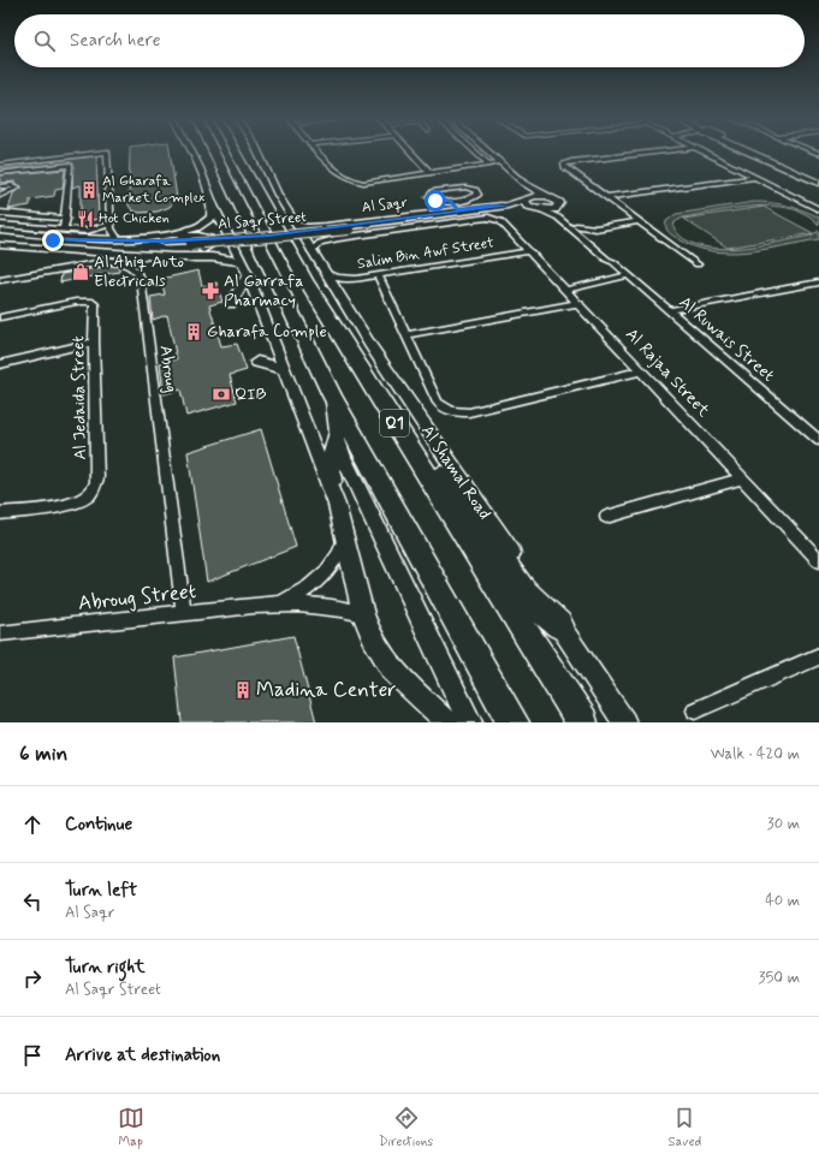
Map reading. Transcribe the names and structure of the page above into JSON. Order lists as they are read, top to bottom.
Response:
{
  "streets": {
    "highway": ["Q1", "Al Shamal Road"],
    "main road": ["Al Saqr Street"],
    "street": [
      "Al Saqr",
      "Salim Bin Awf Street",
      "Al Ruwais Street",
      "Abroug",
      "Al Rajaa Street",
      "Al Jedaida Street",
      "Abroug Street"
    ]
  },
  "crossings": [
    ["Al Saqr", "Al Saqr Street"],
    ["Al Saqr", "Al Rajaa Street"],
    ["Al Saqr", "Al Shamal Road"],
    ["Salim Bin Awf Street", "Al Rajaa Street"],
    ["Salim Bin Awf Street", "Al Shamal Road"],
    ["Abroug", "Abroug Street"]
  ],
  "places": {
    "building": ["Al Gharafa Market Complex", "Gharafa Comple", "Madina Center"],
    "restaurant": ["Hot Chicken"],
    "shop": ["Al Ahiq Auto Electricals"],
    "pharmacy": ["Al Garrafa Pharmacy"],
    "bank": ["QIB"]
  },
  "page": {
    "search": "Search here",
    "heading": ["6 min", "Walk · 420 m"],
    "list": [
      ["Continue", "30 m"],
      ["Turn left", "Al Saqr", "40 m"],
      ["Turn right", "Al Saqr Street", "350 m"],
      "Arrive at destination"
    ],
    "nav": ["Map", "Directions", "Saved"]
  }
}
